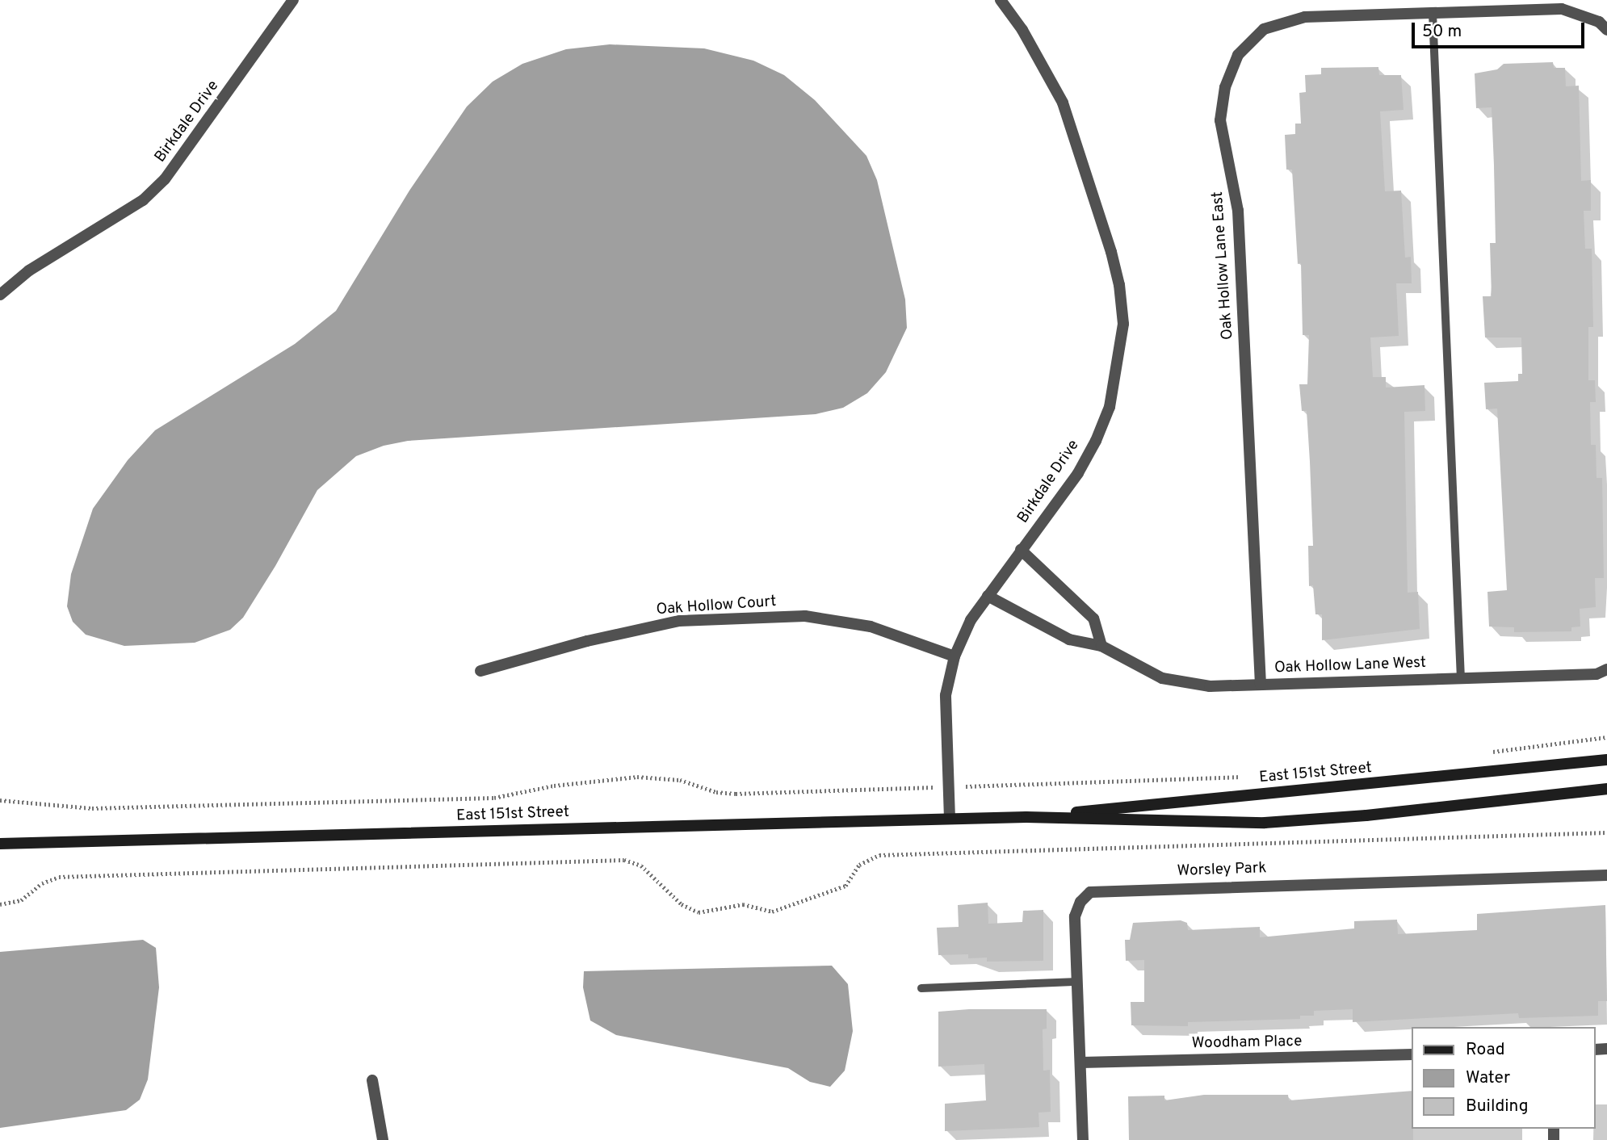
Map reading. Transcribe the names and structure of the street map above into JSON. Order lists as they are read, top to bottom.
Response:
{
  "streets": {
    "street": [
      "Birkdale Drive",
      "Oak Hollow Lane East",
      "Oak Hollow Court",
      "Oak Hollow Lane West",
      "East 151st Street",
      "Worsley Park",
      "Woodham Place"
    ]
  },
  "crossings": [
    ["Birkdale Drive", "Oak Hollow Court"],
    ["Birkdale Drive", "Oak Hollow Lane West"],
    ["Birkdale Drive", "East 151st Street"],
    ["Oak Hollow Lane East", "Oak Hollow Lane West"],
    ["Worsley Park", "Woodham Place"]
  ],
  "legend": ["Road", "Water", "Building"],
  "scale_bar": "50 m"
}
